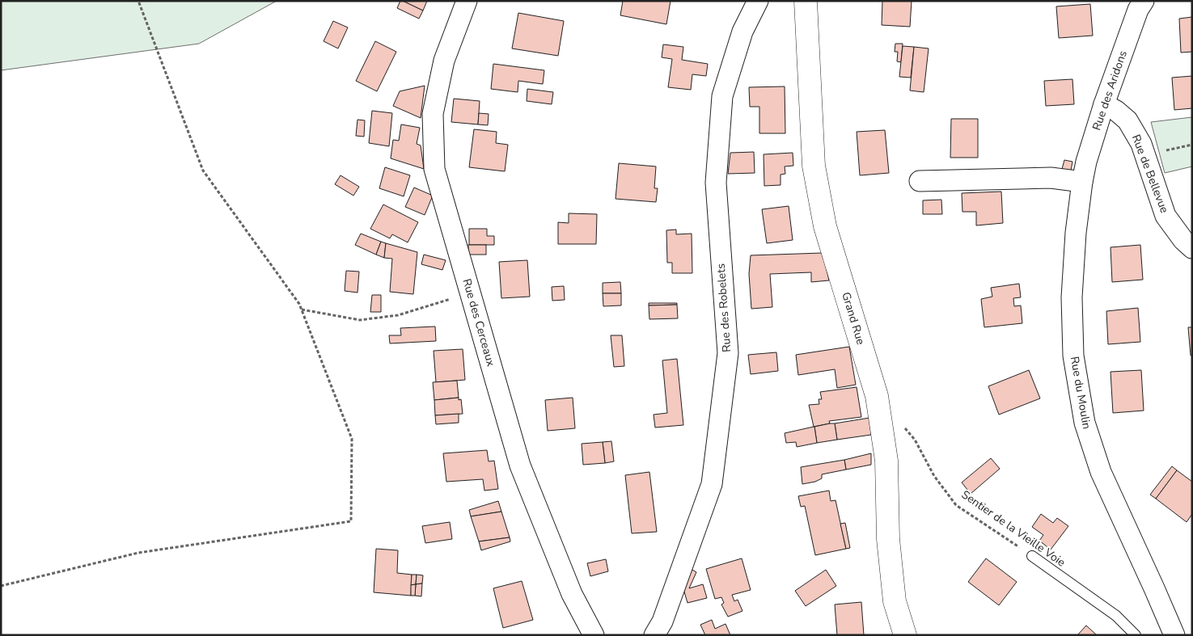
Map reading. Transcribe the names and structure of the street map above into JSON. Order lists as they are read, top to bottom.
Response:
{
  "streets": {
    "street": [
      "Rue des Aridons",
      "Rue de Bellevue",
      "Rue des Robelets",
      "Grand Rue",
      "Rue des Cerceaux",
      "Rue du Moulin"
    ],
    "lane": ["Sentier de la Vieille Voie"]
  },
  "crossings": [
    ["Rue des Aridons", "Rue de Bellevue"],
    ["Rue des Aridons", "Rue du Moulin"],
    ["Grand Rue", "Sentier de la Vieille Voie"]
  ]
}
